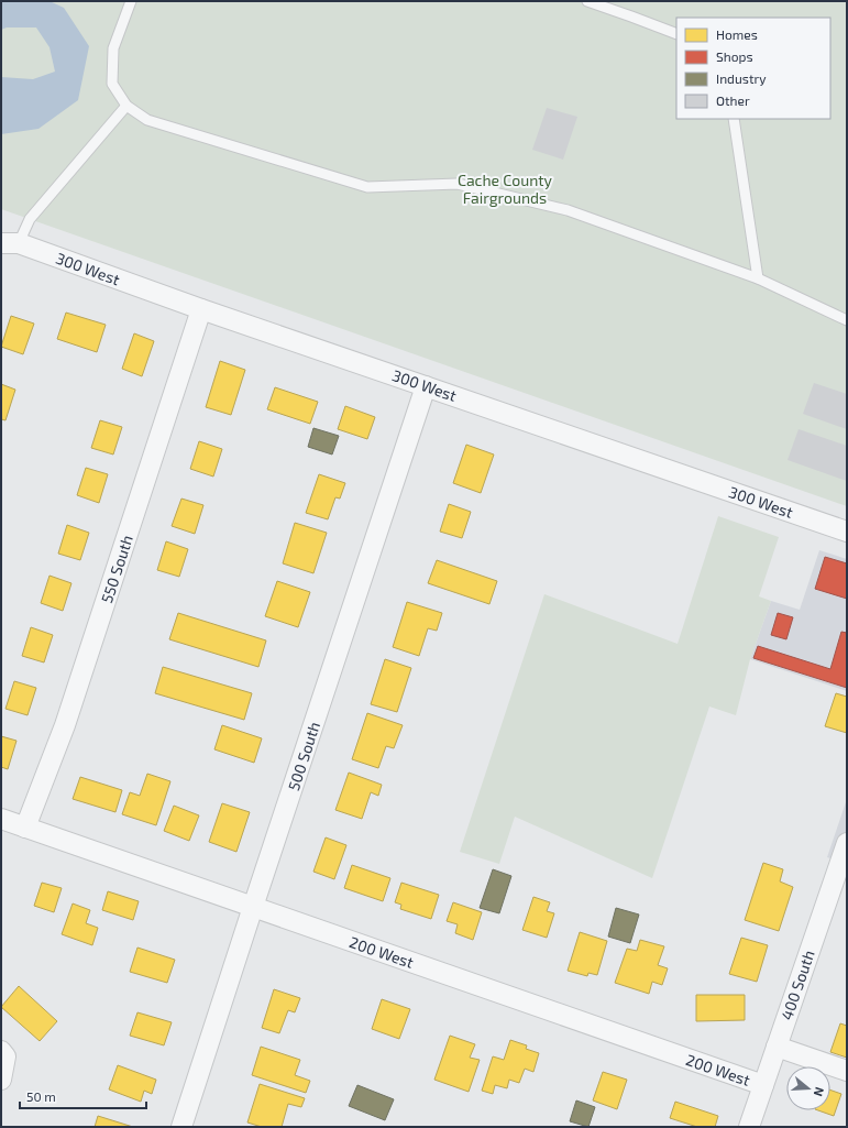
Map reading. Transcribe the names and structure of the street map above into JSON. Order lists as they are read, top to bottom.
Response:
{
  "streets": {
    "street": [
      "300 West",
      "550 South",
      "500 South",
      "200 West",
      "400 South"
    ]
  },
  "crossings": [
    ["300 West", "550 South"],
    ["300 West", "500 South"],
    ["550 South", "200 West"],
    ["500 South", "200 West"],
    ["200 West", "400 South"]
  ],
  "parks": ["Cache County Fairgrounds"],
  "legend": [
    "Homes",
    "Shops",
    "Industry",
    "Other"
  ],
  "scale_bar": "50 m",
  "north": "right"
}
